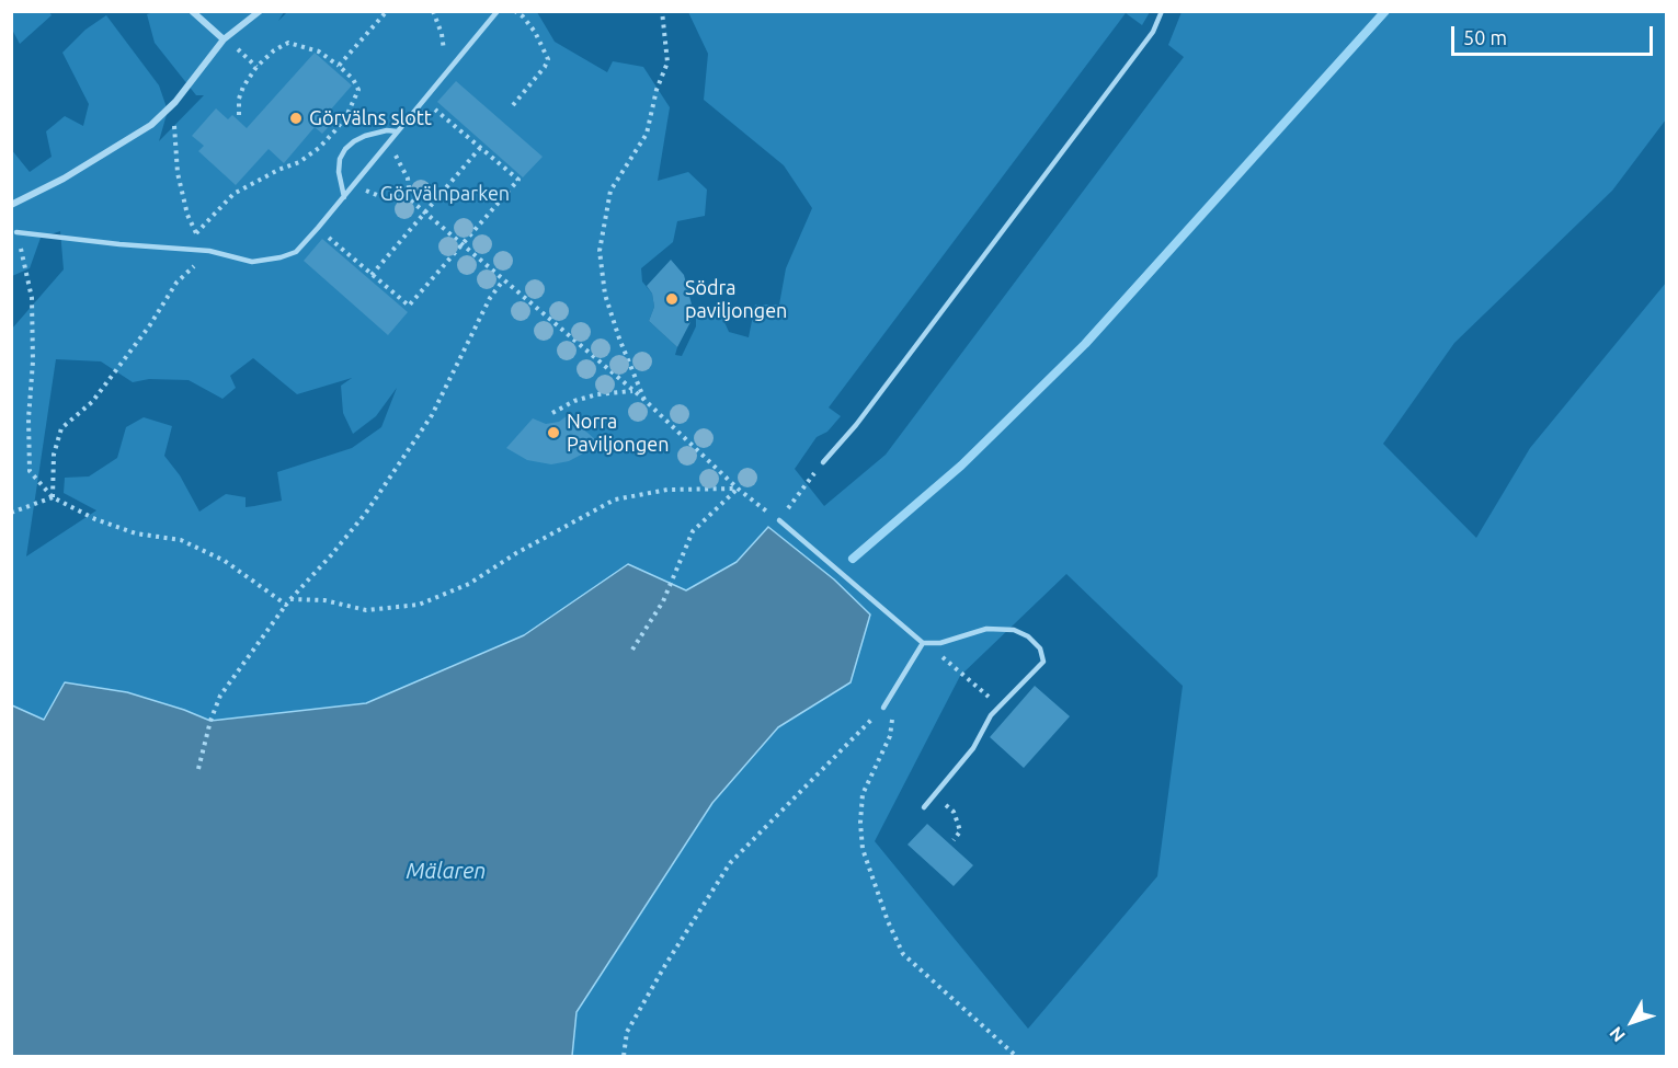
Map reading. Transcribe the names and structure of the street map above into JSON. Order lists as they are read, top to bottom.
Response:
{
  "water": ["Mälaren"],
  "parks": ["Görvälnparken"],
  "places": ["Görvälns slott", "Södra paviljongen", "Norra Paviljongen"],
  "scale_bar": "50 m",
  "north": "bottom left"
}
